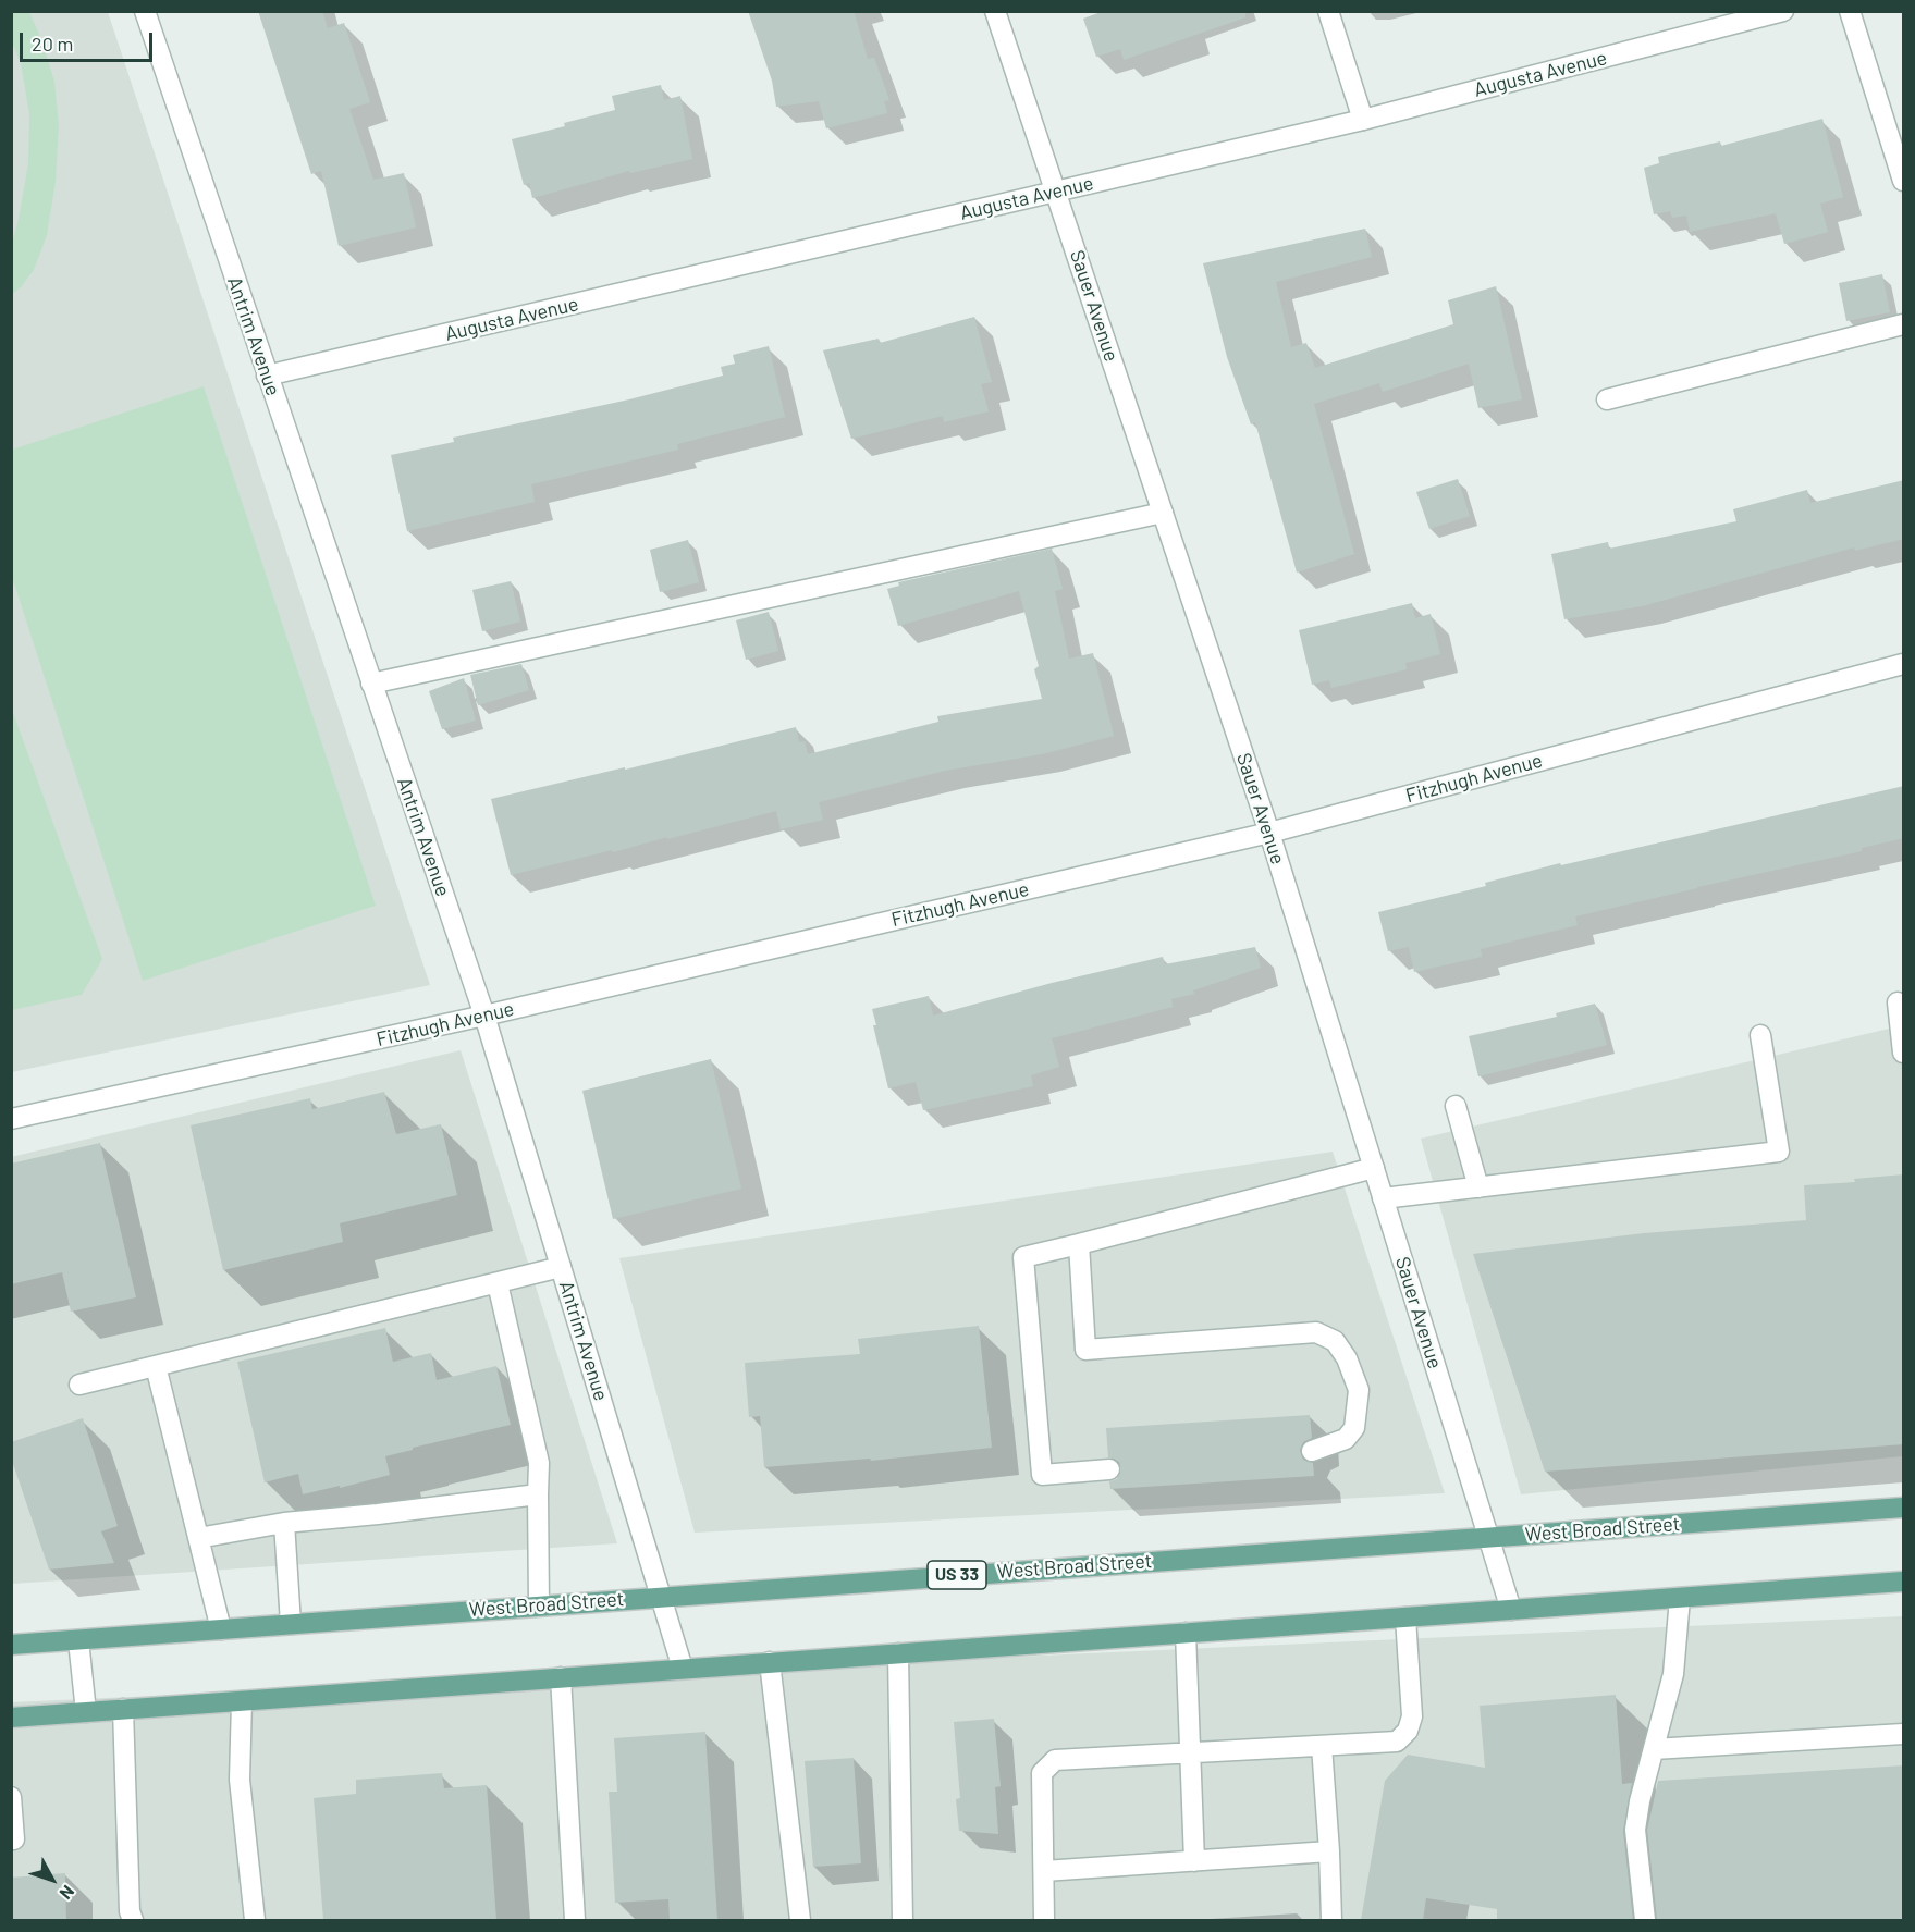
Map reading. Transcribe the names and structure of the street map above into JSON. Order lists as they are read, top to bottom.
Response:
{
  "streets": {
    "main road": ["West Broad Street", "US 33"],
    "street": [
      "Augusta Avenue",
      "Sauer Avenue",
      "Antrim Avenue",
      "Fitzhugh Avenue"
    ]
  },
  "crossings": [
    ["Augusta Avenue", "Sauer Avenue"],
    ["Augusta Avenue", "Antrim Avenue"],
    ["Sauer Avenue", "Fitzhugh Avenue"],
    ["Sauer Avenue", "West Broad Street"],
    ["Antrim Avenue", "Fitzhugh Avenue"],
    ["Antrim Avenue", "West Broad Street"]
  ],
  "scale_bar": "20 m",
  "north": "bottom right"
}
